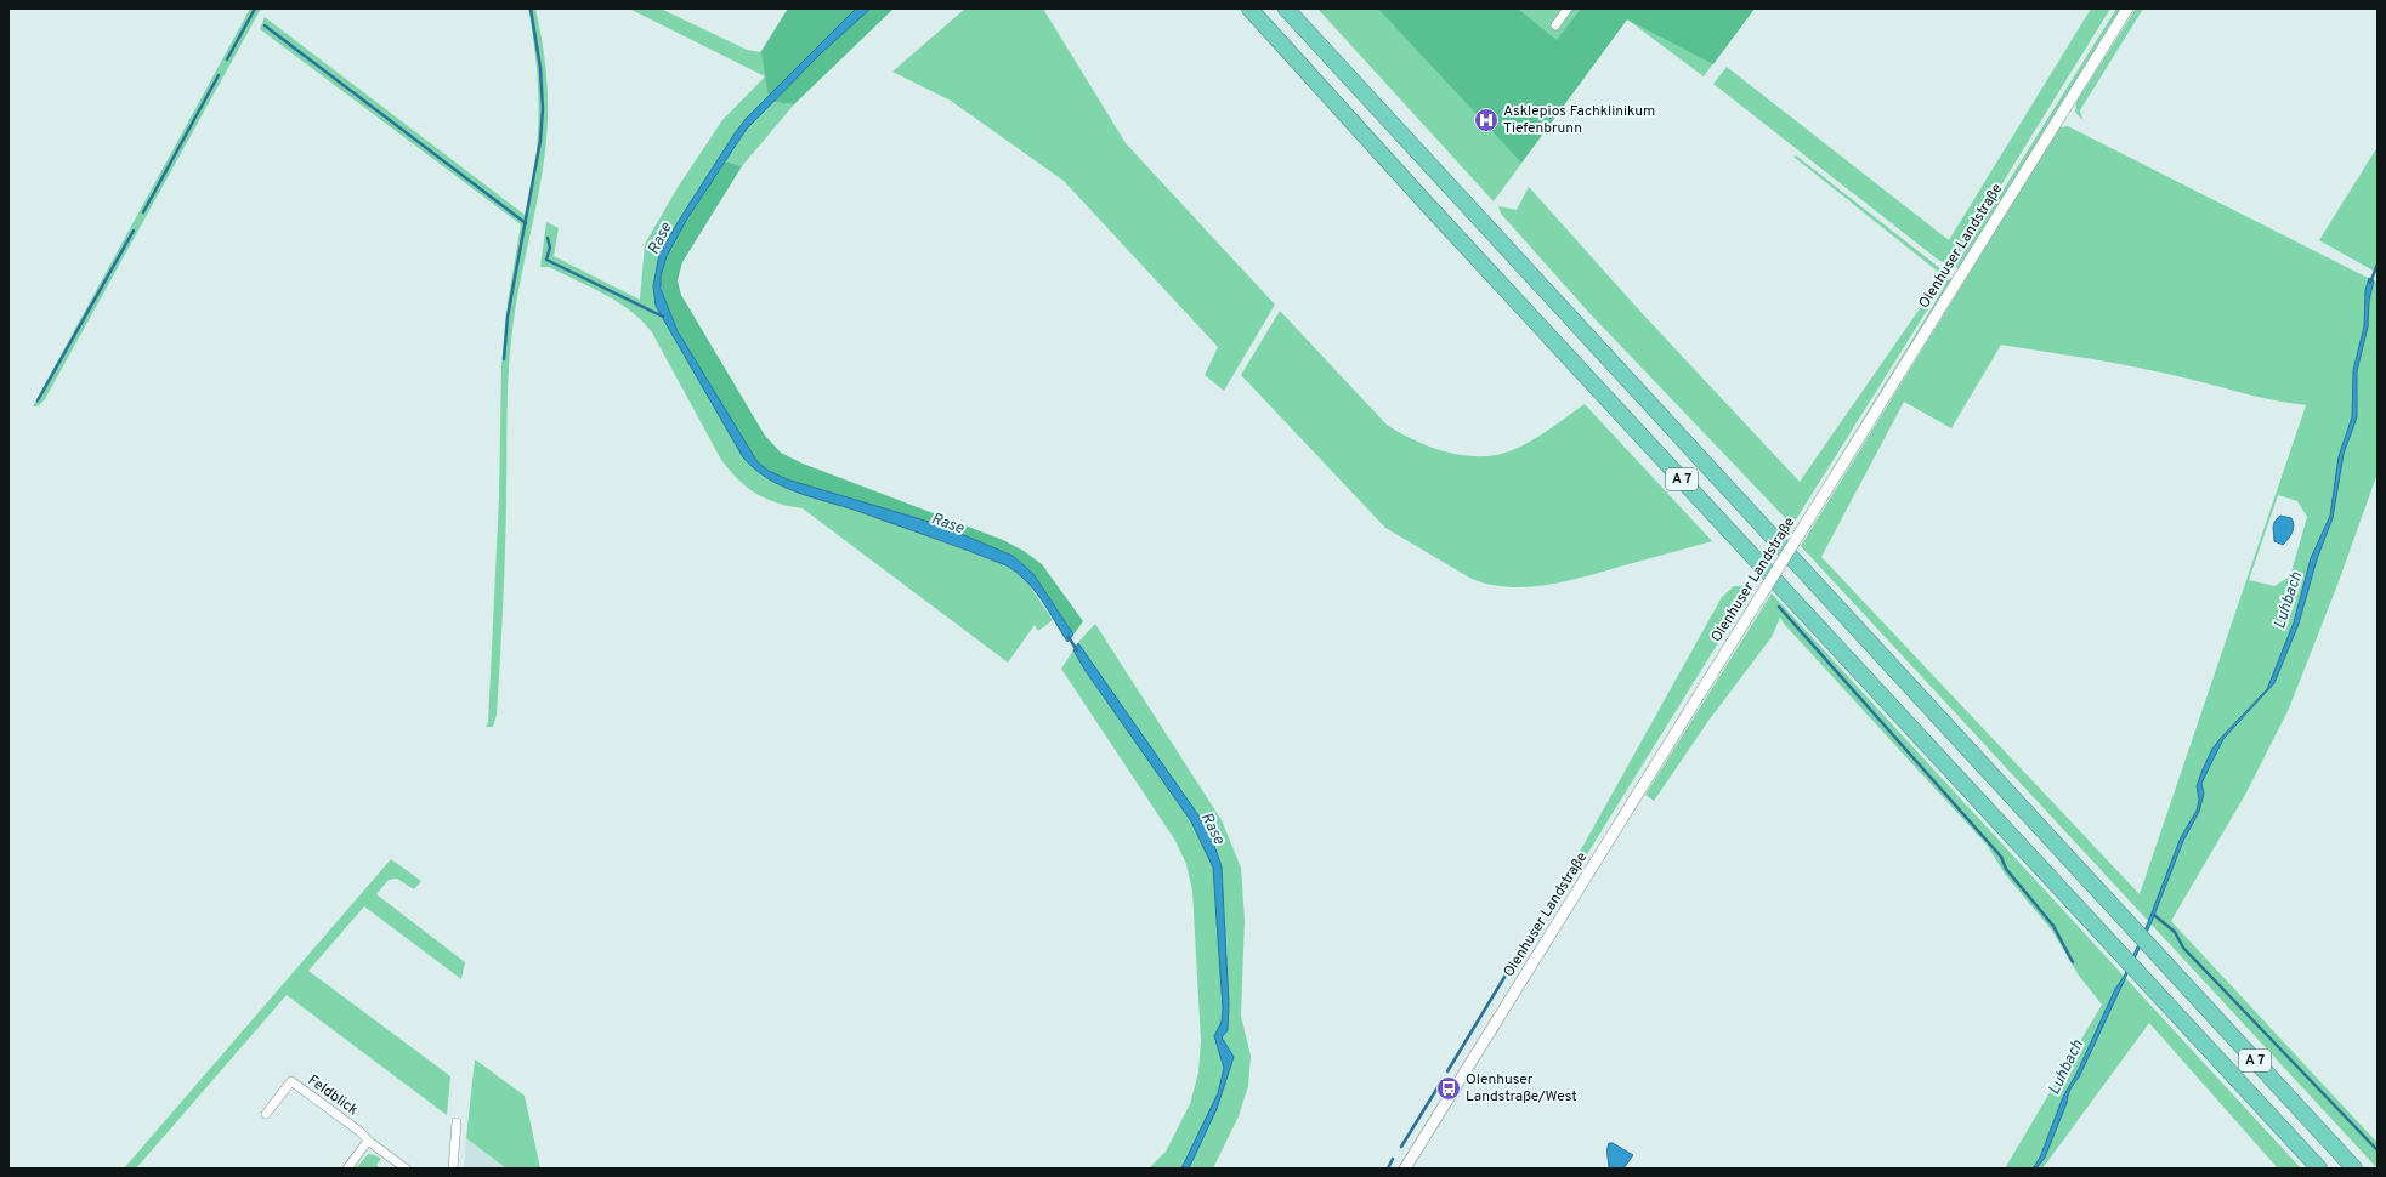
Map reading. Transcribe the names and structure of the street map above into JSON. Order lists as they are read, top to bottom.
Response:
{
  "streets": {
    "highway": ["A 7"],
    "street": ["Olenhuser Landstraße", "Feldblick"]
  },
  "water": ["Rase", "Luhbach"],
  "places": {
    "hospital": ["Asklepios Fachklinikum Tiefenbrunn"],
    "bus stop": ["Olenhuser Landstraße/West"]
  }
}
